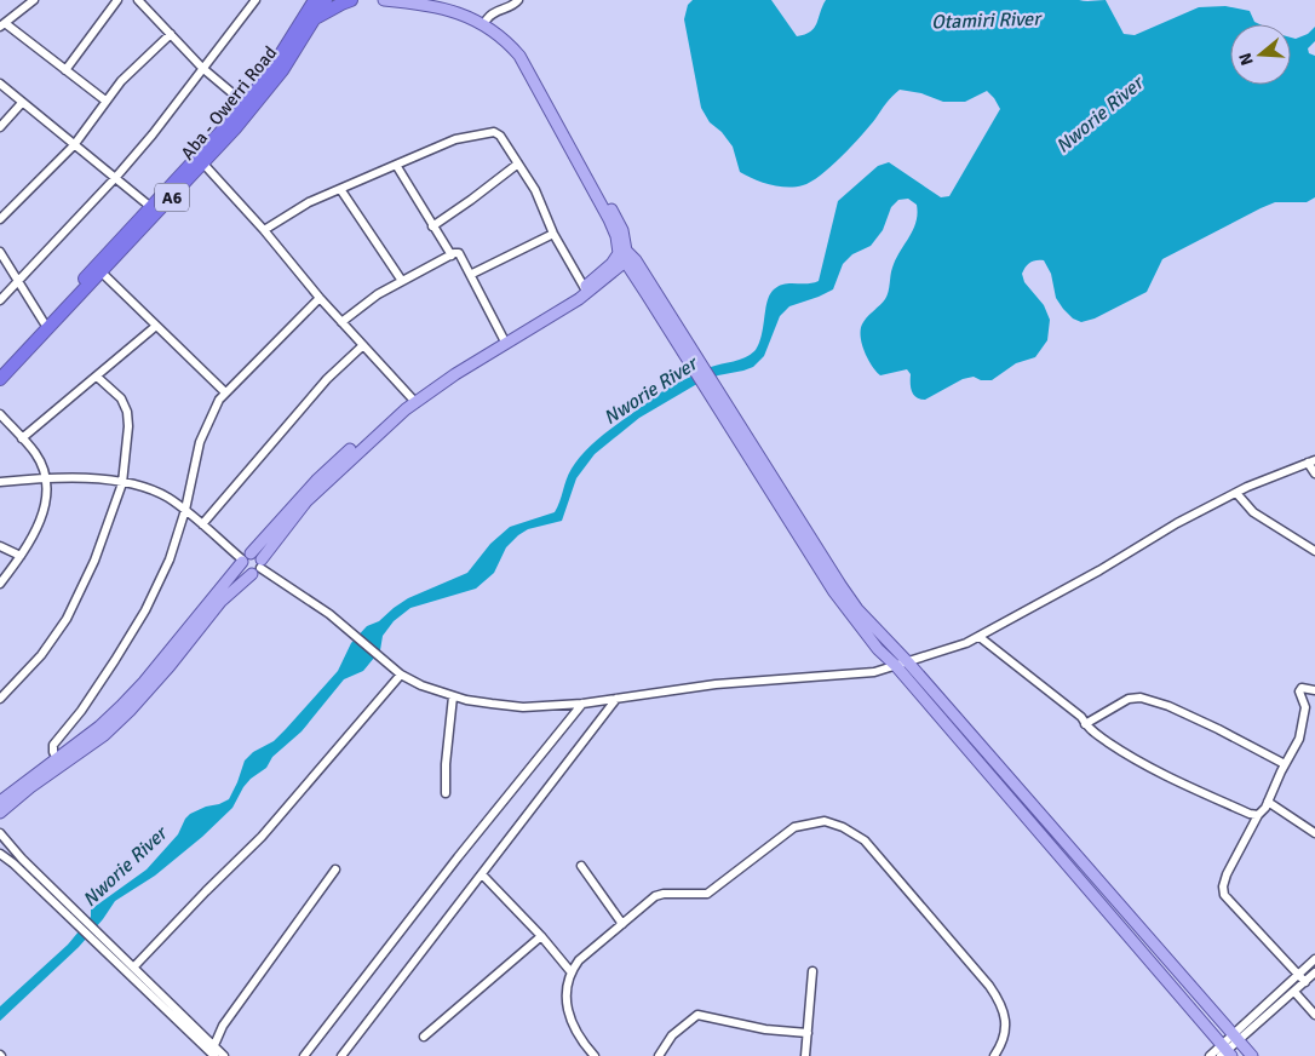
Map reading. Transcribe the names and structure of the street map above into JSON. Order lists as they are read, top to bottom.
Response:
{
  "streets": {
    "highway": ["Aba - Owerri Road", "A6"]
  },
  "water": ["Otamiri River", "Nworie River"],
  "north": "left"
}
